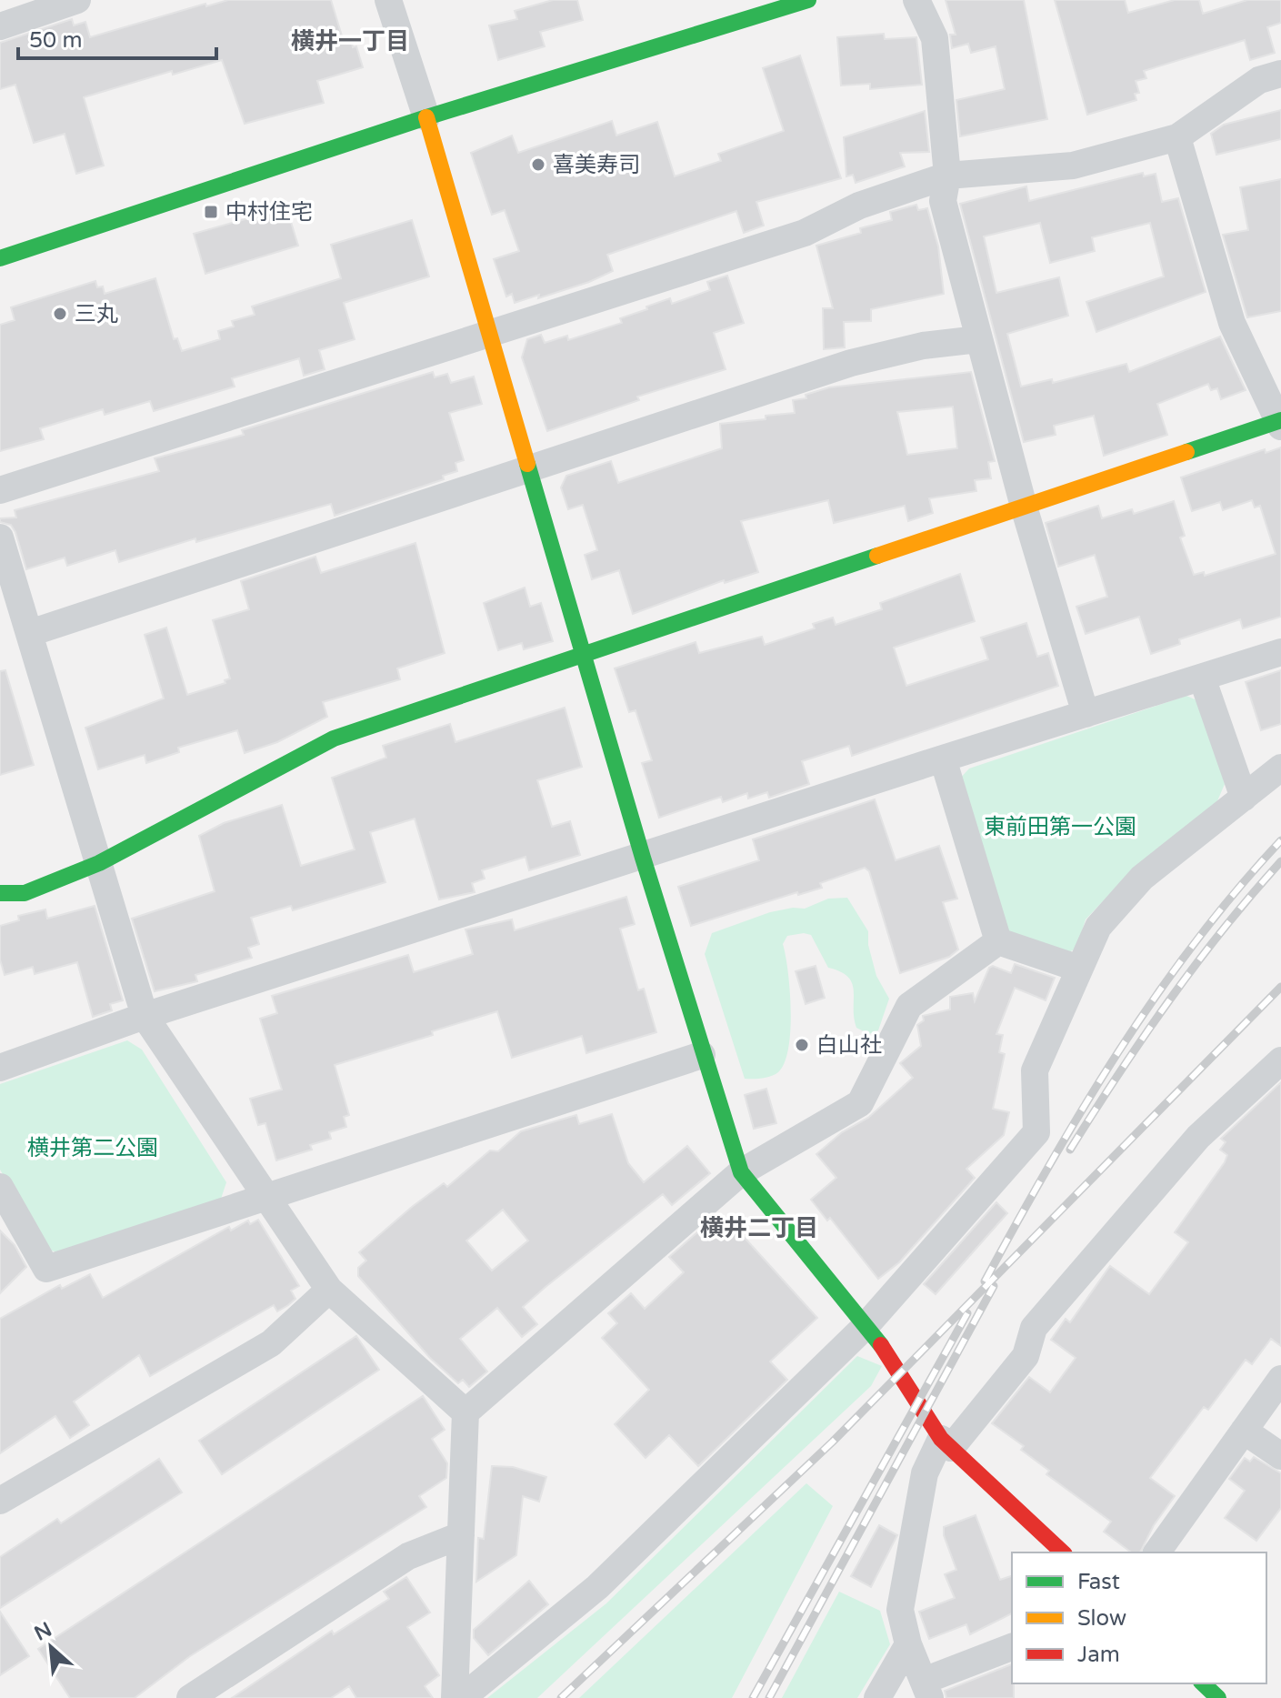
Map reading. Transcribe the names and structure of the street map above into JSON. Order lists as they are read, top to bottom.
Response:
{
  "districts": ["横井一丁目", "横井二丁目"],
  "parks": ["東前田第一公園", "横井第二公園"],
  "places": {
    "other": ["喜美寿司", "三丸", "白山社"],
    "transit": ["中村住宅"]
  },
  "legend": ["Fast", "Slow", "Jam"],
  "scale_bar": "50 m",
  "north": "top left"
}
